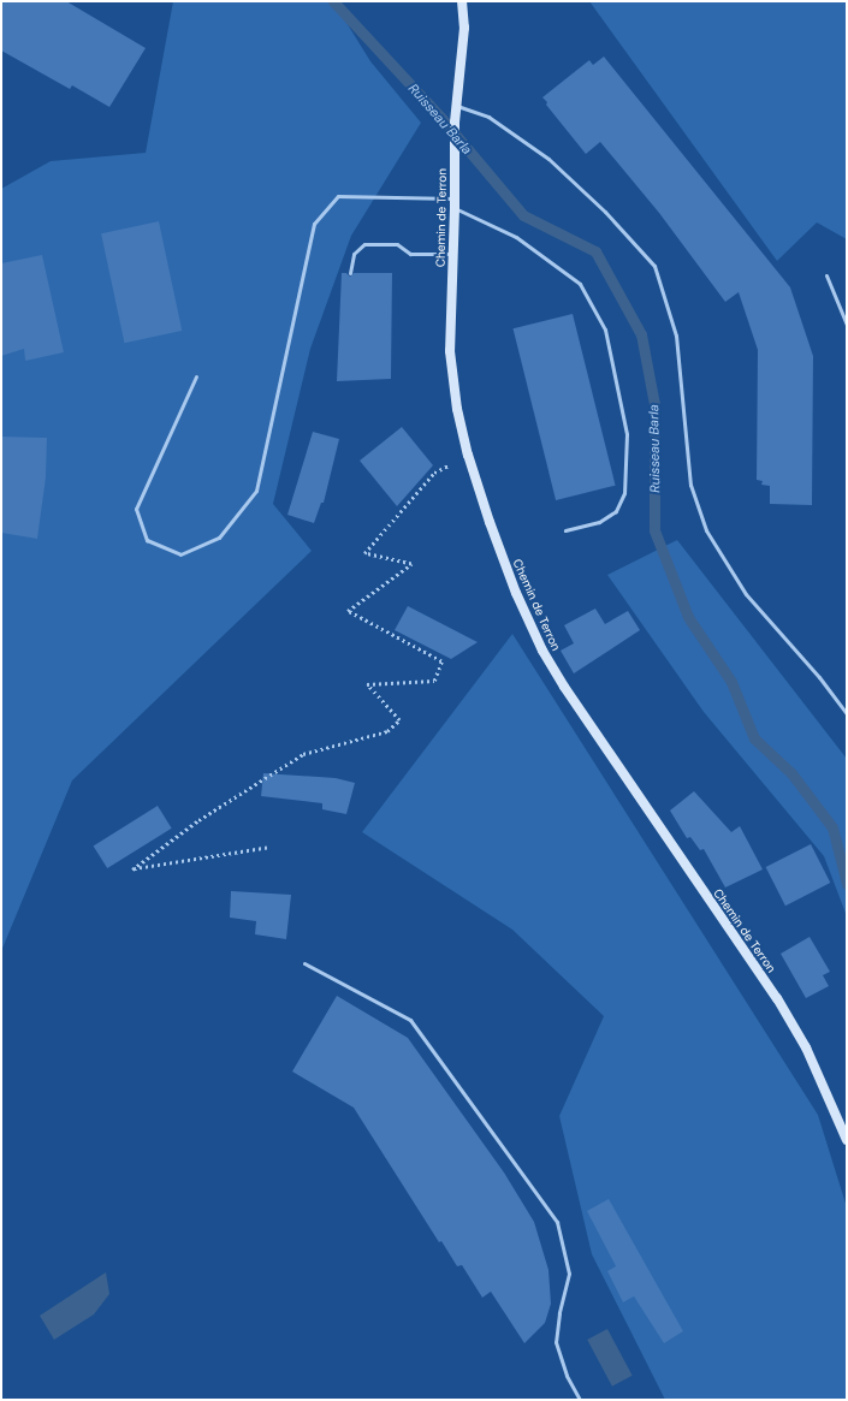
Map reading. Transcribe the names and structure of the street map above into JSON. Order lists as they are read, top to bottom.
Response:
{
  "streets": {
    "street": ["Chemin de Terron"]
  },
  "water": ["Ruisseau Barla"]
}
